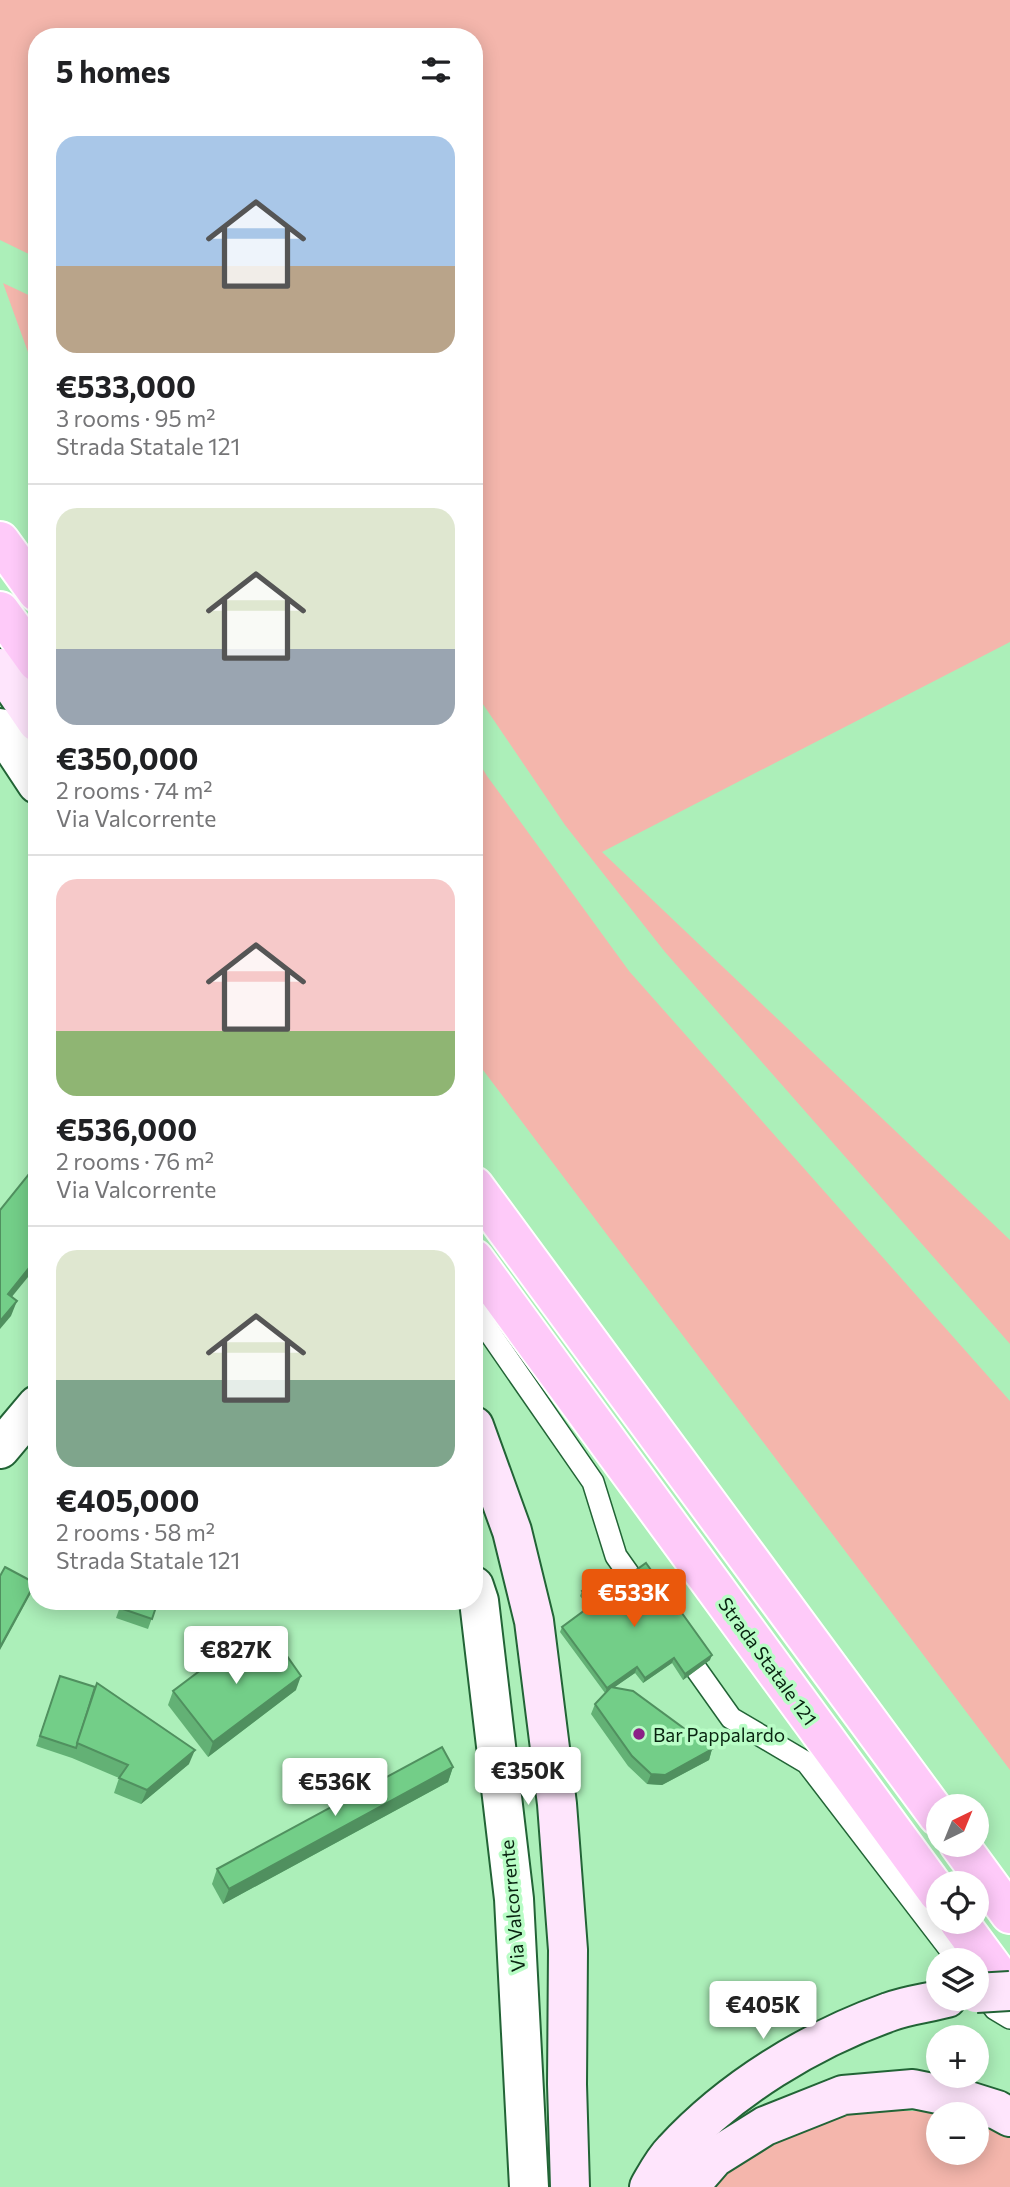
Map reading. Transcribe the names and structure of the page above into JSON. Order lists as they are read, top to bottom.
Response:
{
  "streets": {
    "main road": ["Strada Statale 121"],
    "street": ["Via Valcorrente"]
  },
  "places": ["Bar Pappalardo"],
  "north": "top right",
  "page": {
    "heading": "5 homes",
    "list": [
      {
        "name": "€533,000",
        "note": "3 rooms · 95 m² · Strada Statale 121"
      },
      {
        "name": "€350,000",
        "note": "2 rooms · 74 m² · Via Valcorrente"
      },
      {
        "name": "€536,000",
        "note": "2 rooms · 76 m² · Via Valcorrente"
      },
      {
        "name": "€405,000",
        "note": "2 rooms · 58 m² · Strada Statale 121"
      }
    ],
    "price": [
      "€533K",
      "€827K",
      "€350K",
      "€536K",
      "€405K"
    ],
    "map_buttons": ["+", "−"]
  }
}
